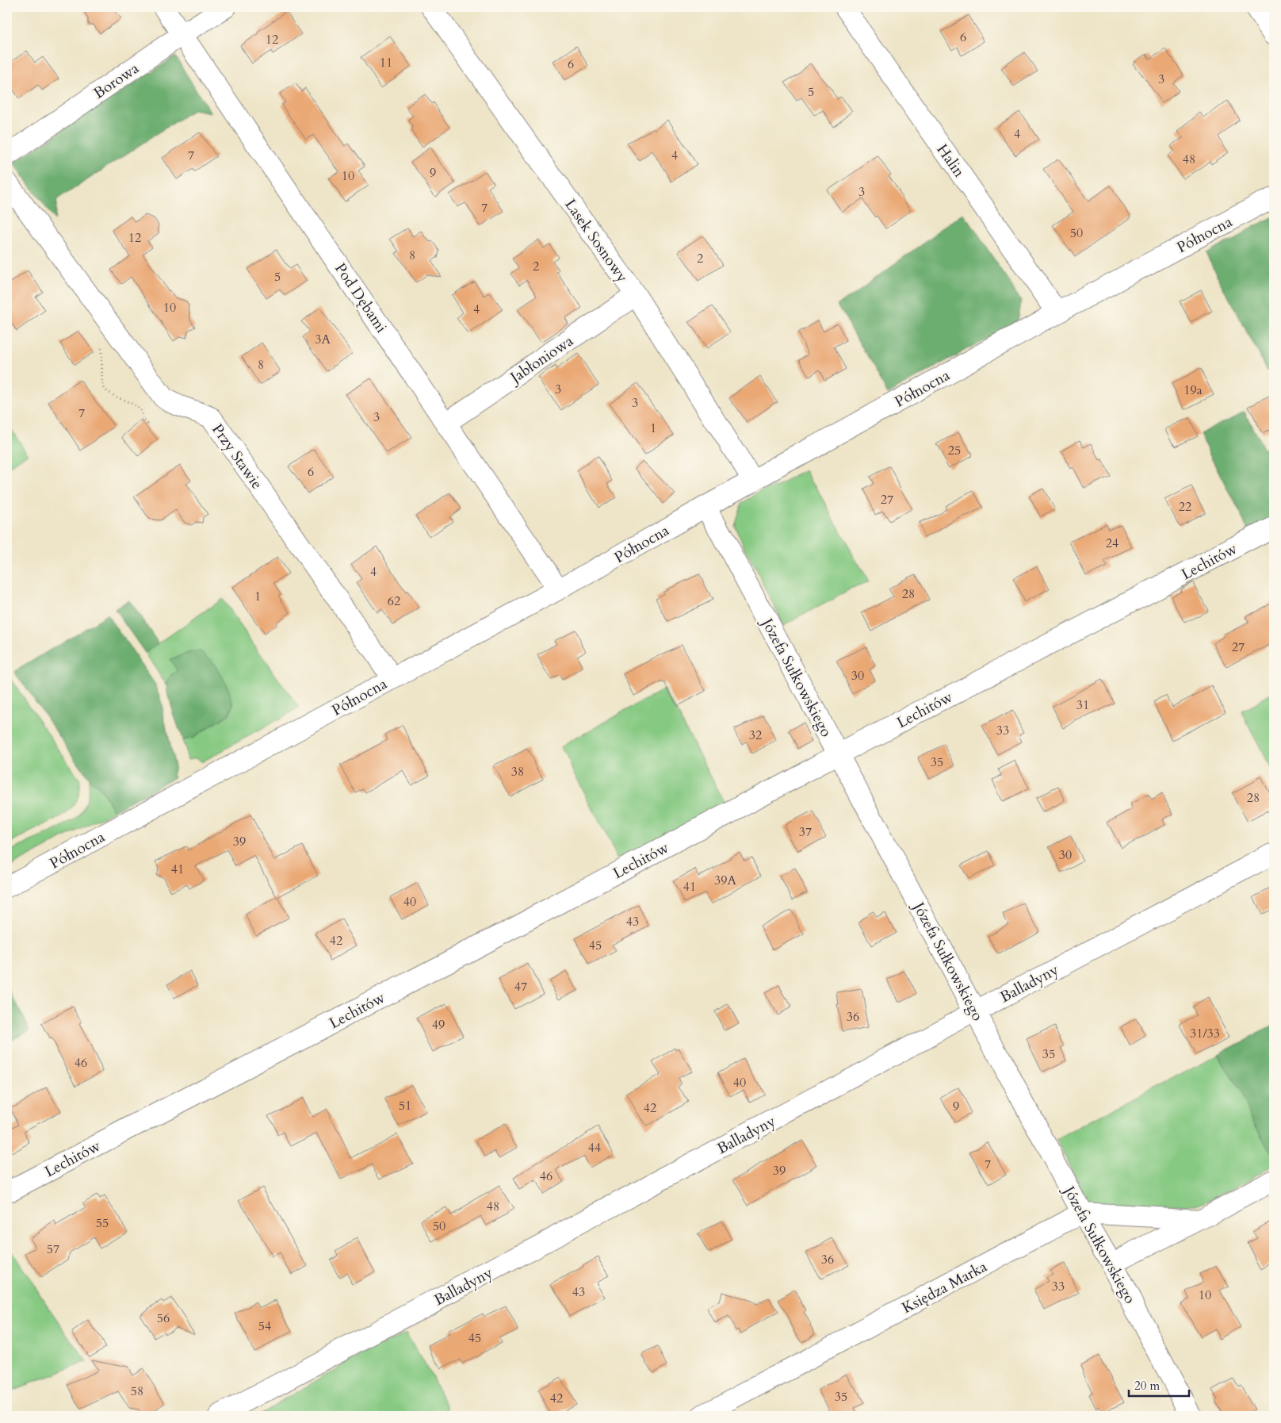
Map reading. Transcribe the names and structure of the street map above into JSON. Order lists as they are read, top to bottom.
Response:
{
  "streets": {
    "street": [
      "Borowa",
      "Halin",
      "Północna",
      "Lasek Sosnowy",
      "Pod Dębami",
      "Jabłoniowa",
      "Przy Stawie",
      "Lechitów",
      "Józefa Sułkowskiego",
      "Balladyny",
      "Księdza Marka"
    ]
  },
  "crossings": [
    ["Borowa", "Pod Dębami"],
    ["Halin", "Północna"],
    ["Północna", "Lasek Sosnowy"],
    ["Północna", "Pod Dębami"],
    ["Północna", "Przy Stawie"],
    ["Północna", "Józefa Sułkowskiego"],
    ["Lasek Sosnowy", "Jabłoniowa"],
    ["Pod Dębami", "Jabłoniowa"],
    ["Lechitów", "Józefa Sułkowskiego"],
    ["Józefa Sułkowskiego", "Balladyny"],
    ["Józefa Sułkowskiego", "Księdza Marka"]
  ],
  "house_numbers": [
    "6",
    "12",
    "11",
    "6",
    "3",
    "5",
    "4",
    "7",
    "4",
    "48",
    "9",
    "10",
    "3",
    "7",
    "50",
    "12",
    "8",
    "2",
    "2",
    "5",
    "10",
    "4",
    "3A",
    "8",
    "3",
    "19a",
    "3",
    "7",
    "3",
    "1",
    "25",
    "6",
    "27",
    "22",
    "24",
    "4",
    "28",
    "1",
    "62",
    "27",
    "30",
    "31",
    "33",
    "32",
    "35",
    "38",
    "28",
    "37",
    "39",
    "30",
    "41",
    "39A",
    "41",
    "40",
    "43",
    "42",
    "45",
    "47",
    "36",
    "49",
    "31/33",
    "35",
    "46",
    "40",
    "51",
    "9",
    "42",
    "44",
    "7",
    "39",
    "46",
    "48",
    "55",
    "50",
    "57",
    "36",
    "33",
    "43",
    "10",
    "56",
    "54",
    "45",
    "58",
    "35",
    "42"
  ],
  "scale_bar": "20 m"
}
